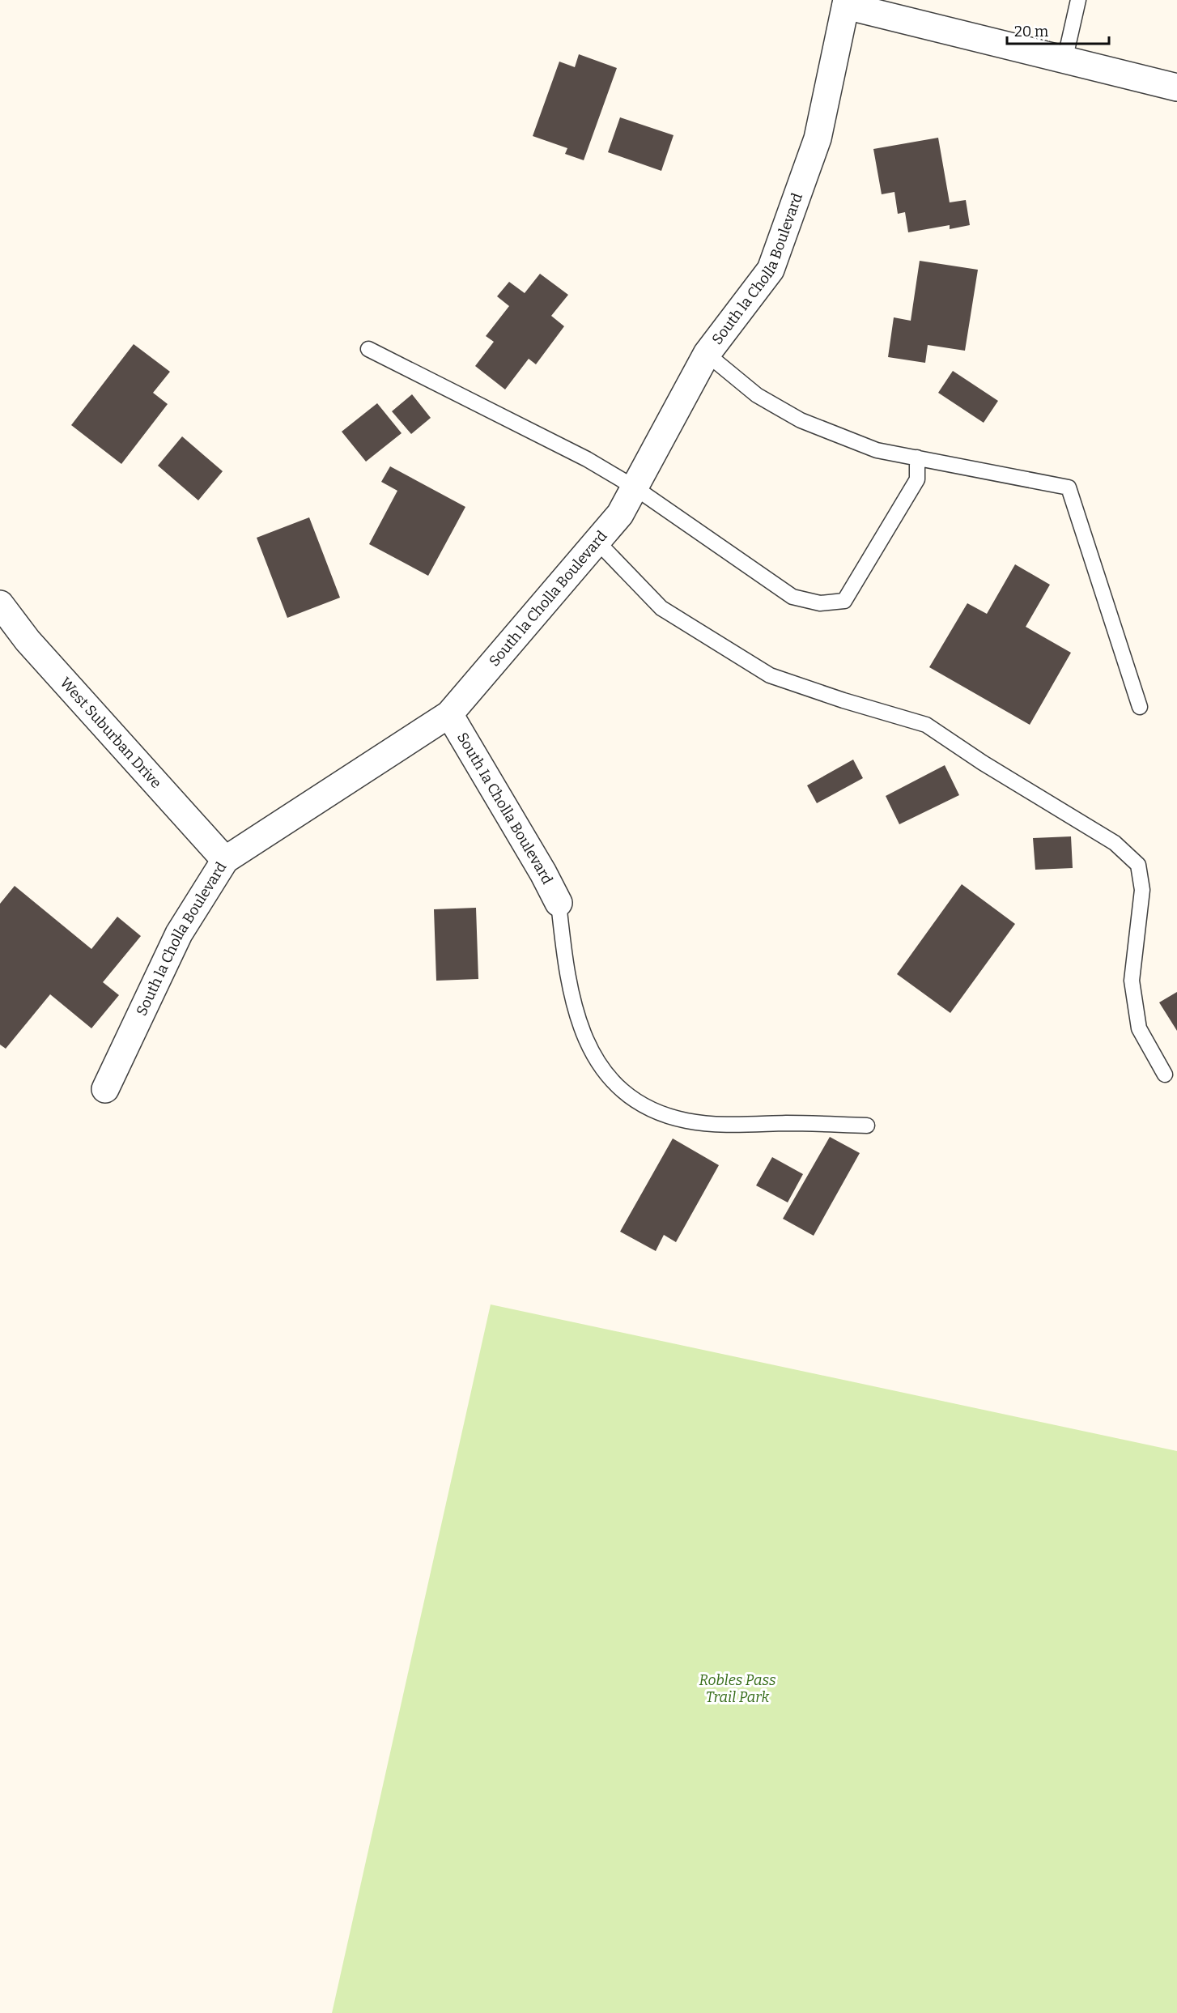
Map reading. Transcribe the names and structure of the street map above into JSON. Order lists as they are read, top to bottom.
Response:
{
  "streets": {
    "street": ["South la Cholla Boulevard", "West Suburban Drive", "South Ia Cholla Boulevard"]
  },
  "crossings": [
    ["South la Cholla Boulevard", "West Suburban Drive"],
    ["South la Cholla Boulevard", "South Ia Cholla Boulevard"]
  ],
  "parks": ["Robles Pass Trail Park"],
  "scale_bar": "20 m"
}
